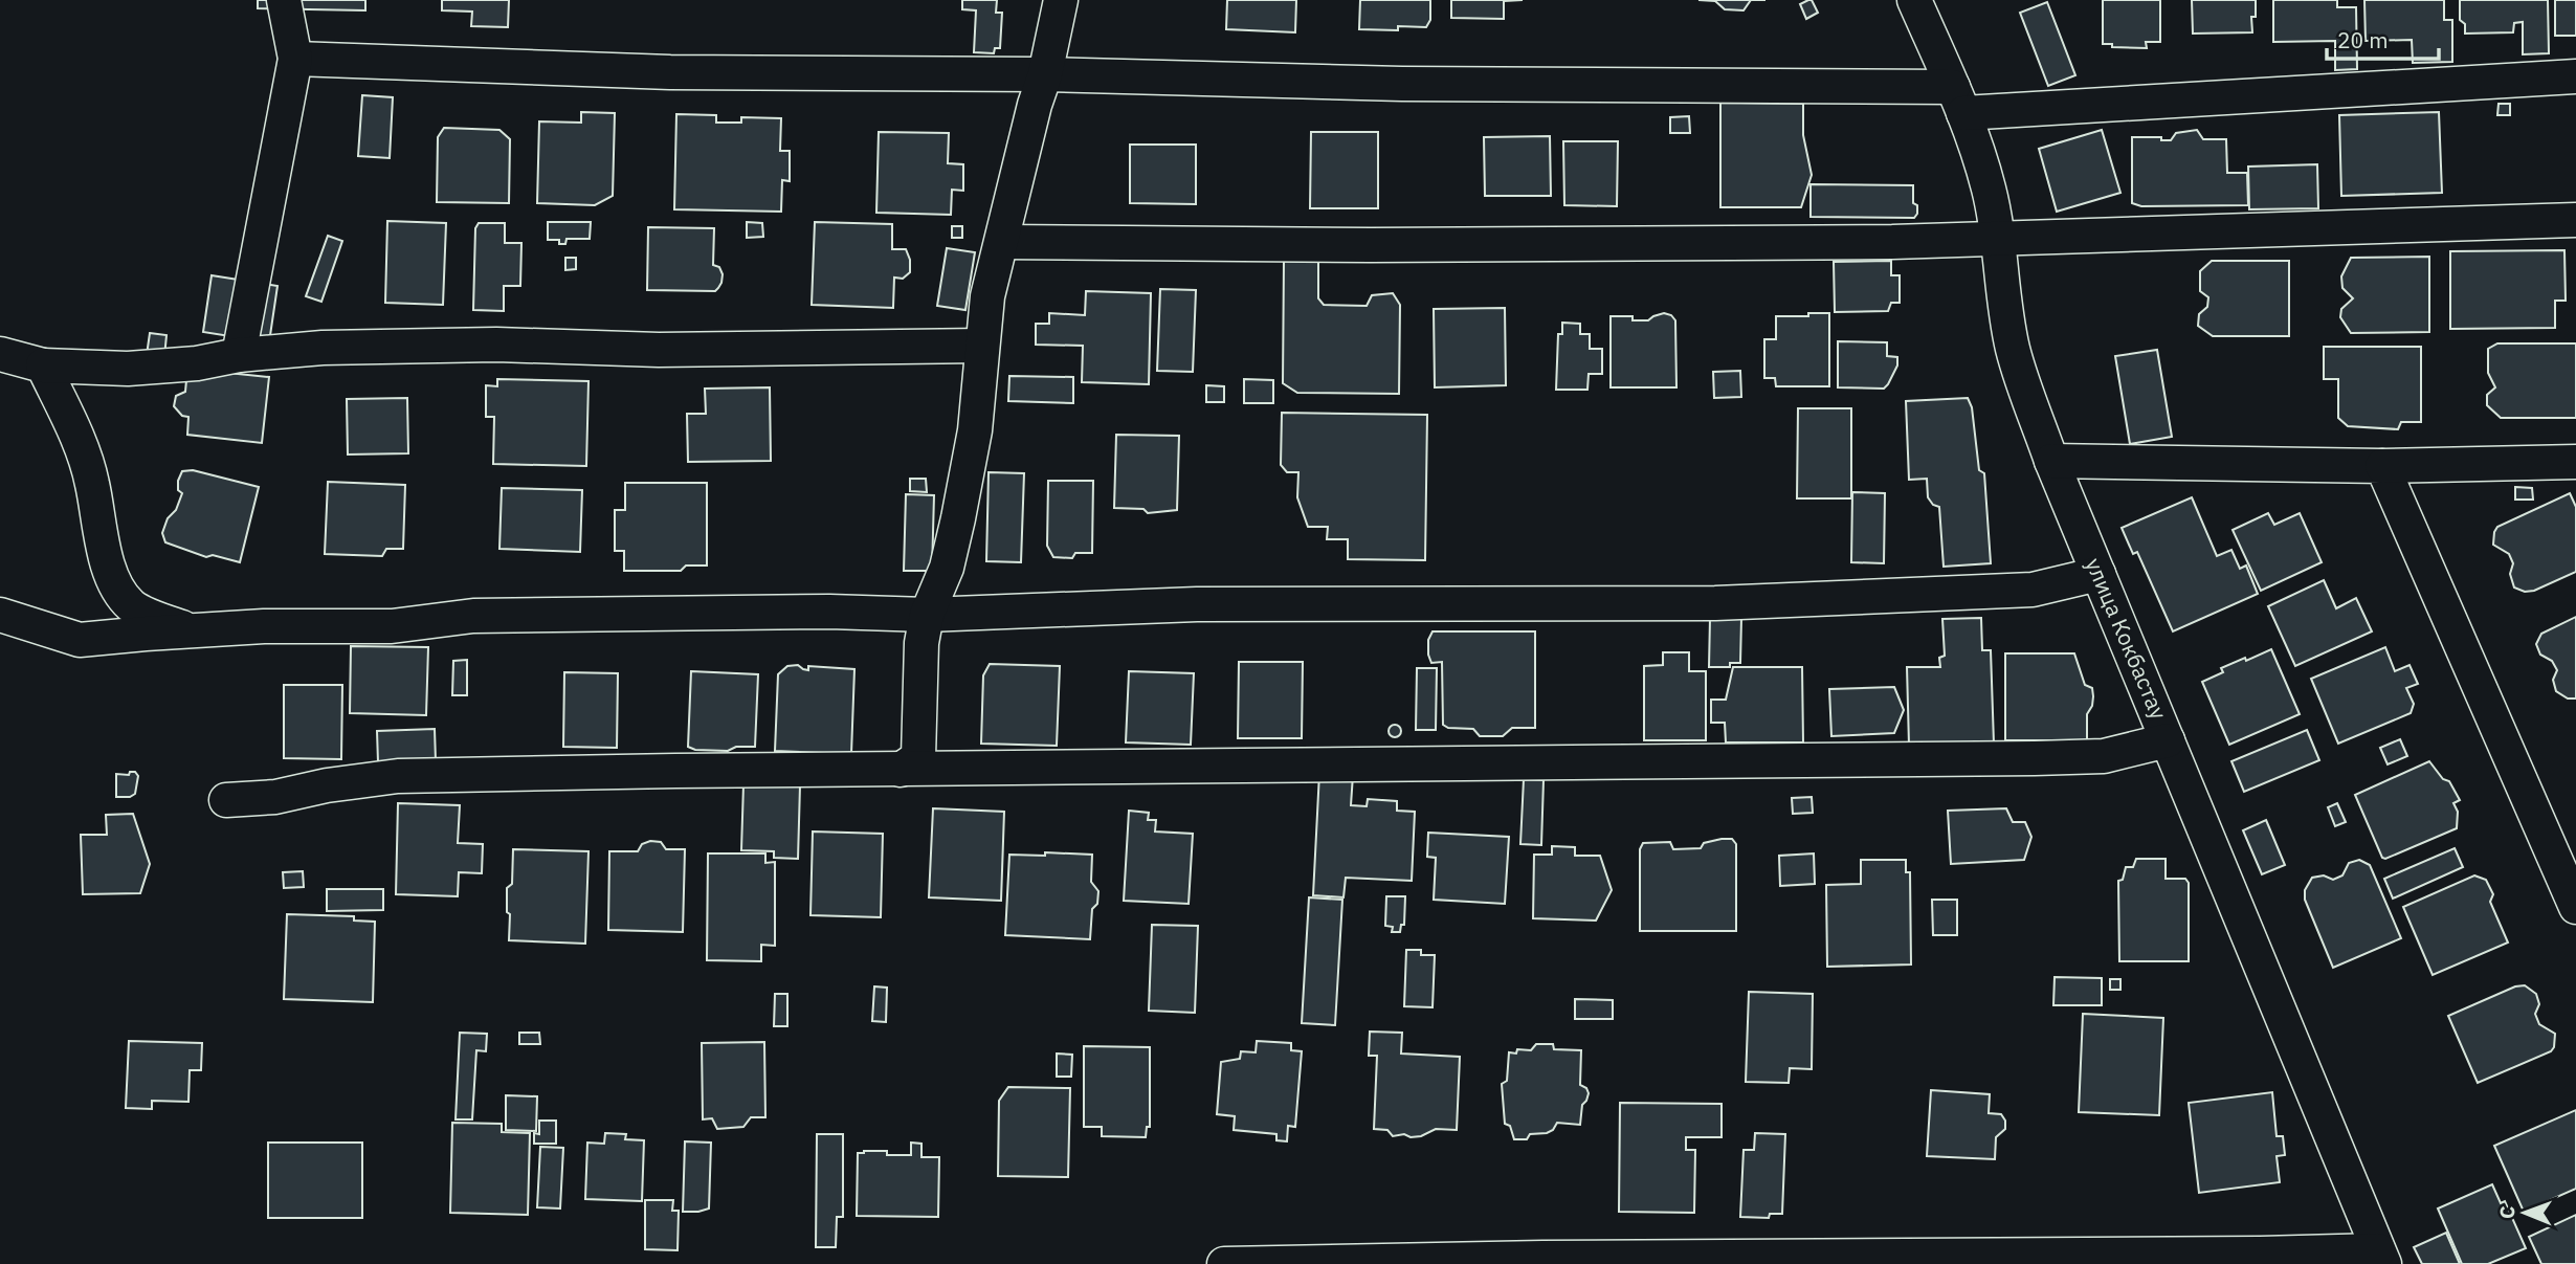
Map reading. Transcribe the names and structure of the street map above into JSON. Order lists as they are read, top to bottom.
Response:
{
  "streets": {
    "street": ["улица Кокбастау"]
  },
  "scale_bar": "20 m",
  "north": "left"
}
